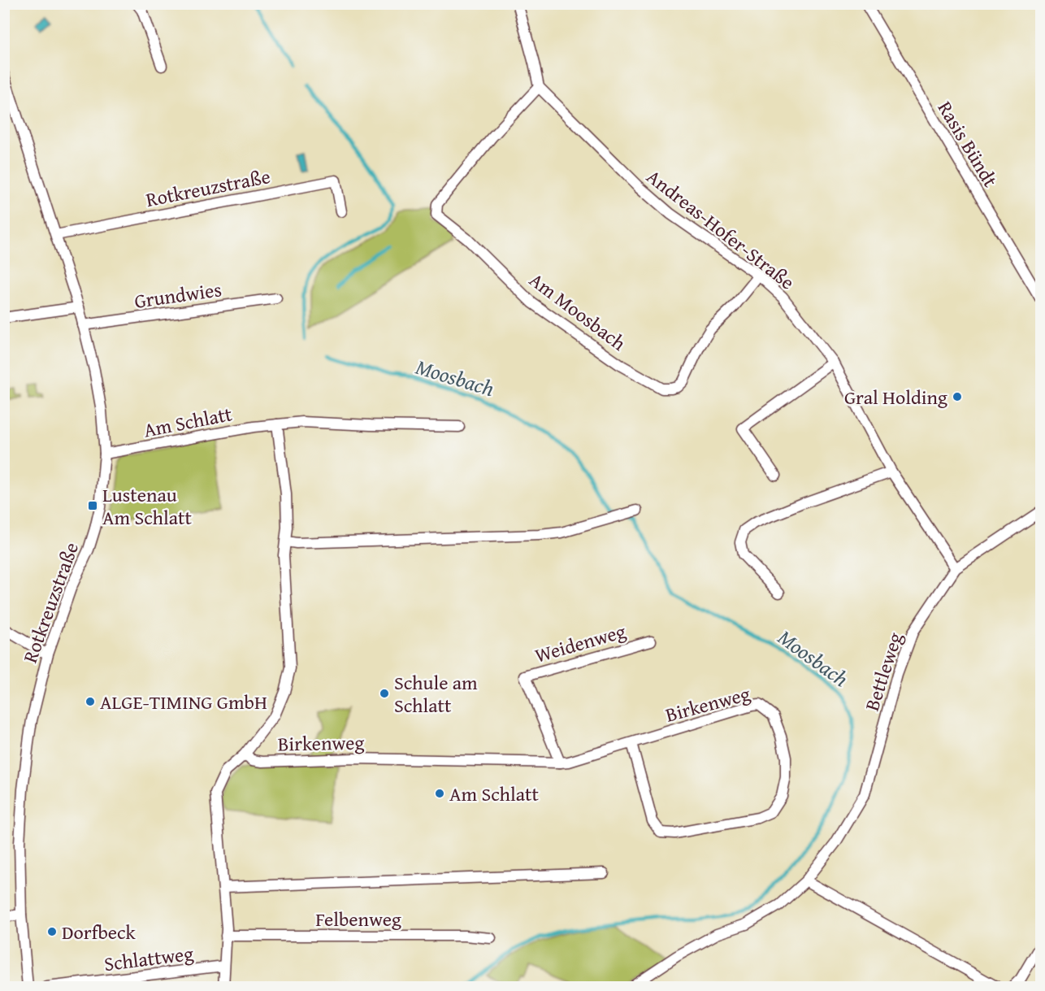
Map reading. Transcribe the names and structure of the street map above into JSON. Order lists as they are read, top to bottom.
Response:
{
  "streets": {
    "street": [
      "Rasis Bündt",
      "Rotkreuzstraße",
      "Andreas-Hofer-Straße",
      "Grundwies",
      "Am Moosbach",
      "Am Schlatt",
      "Weidenweg",
      "Bettleweg",
      "Birkenweg",
      "Felbenweg",
      "Schlattweg"
    ]
  },
  "crossings": [
    ["Rotkreuzstraße", "Grundwies"],
    ["Rotkreuzstraße", "Am Schlatt"],
    ["Andreas-Hofer-Straße", "Am Moosbach"],
    ["Andreas-Hofer-Straße", "Bettleweg"],
    ["Weidenweg", "Birkenweg"]
  ],
  "water": ["Moosbach"],
  "places": {
    "other": [
      "Gral Holding",
      "Schule am Schlatt",
      "ALGE-TIMING GmbH",
      "Am Schlatt",
      "Dorfbeck"
    ],
    "transit": ["Lustenau Am Schlatt"]
  }
}
